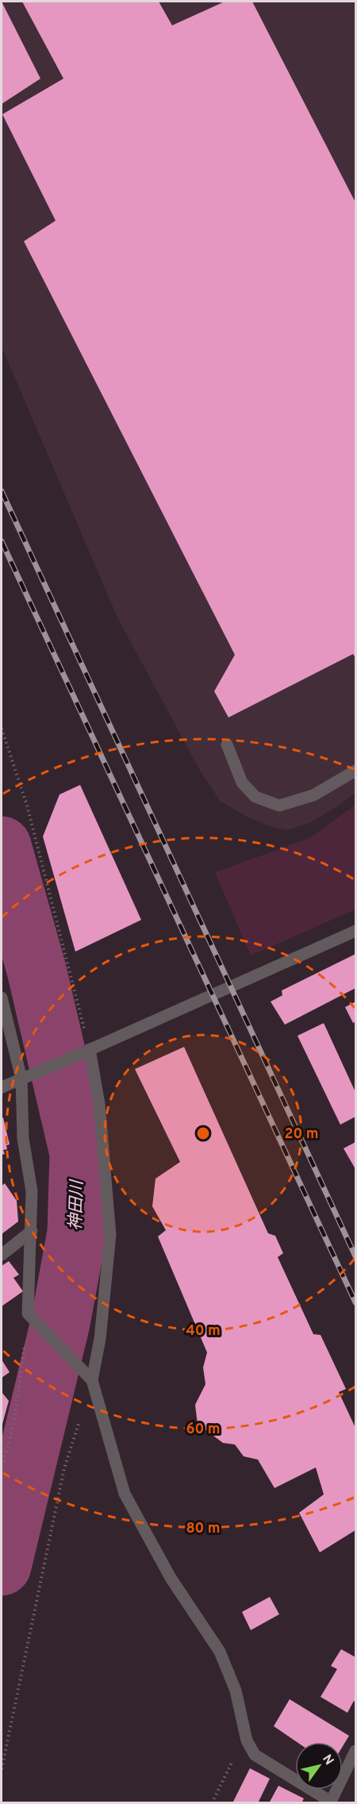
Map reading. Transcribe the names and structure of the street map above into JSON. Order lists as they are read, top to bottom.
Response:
{
  "water": ["神田川"],
  "north": "top right",
  "rings": [
    "20 m",
    "40 m",
    "60 m",
    "80 m"
  ]
}
